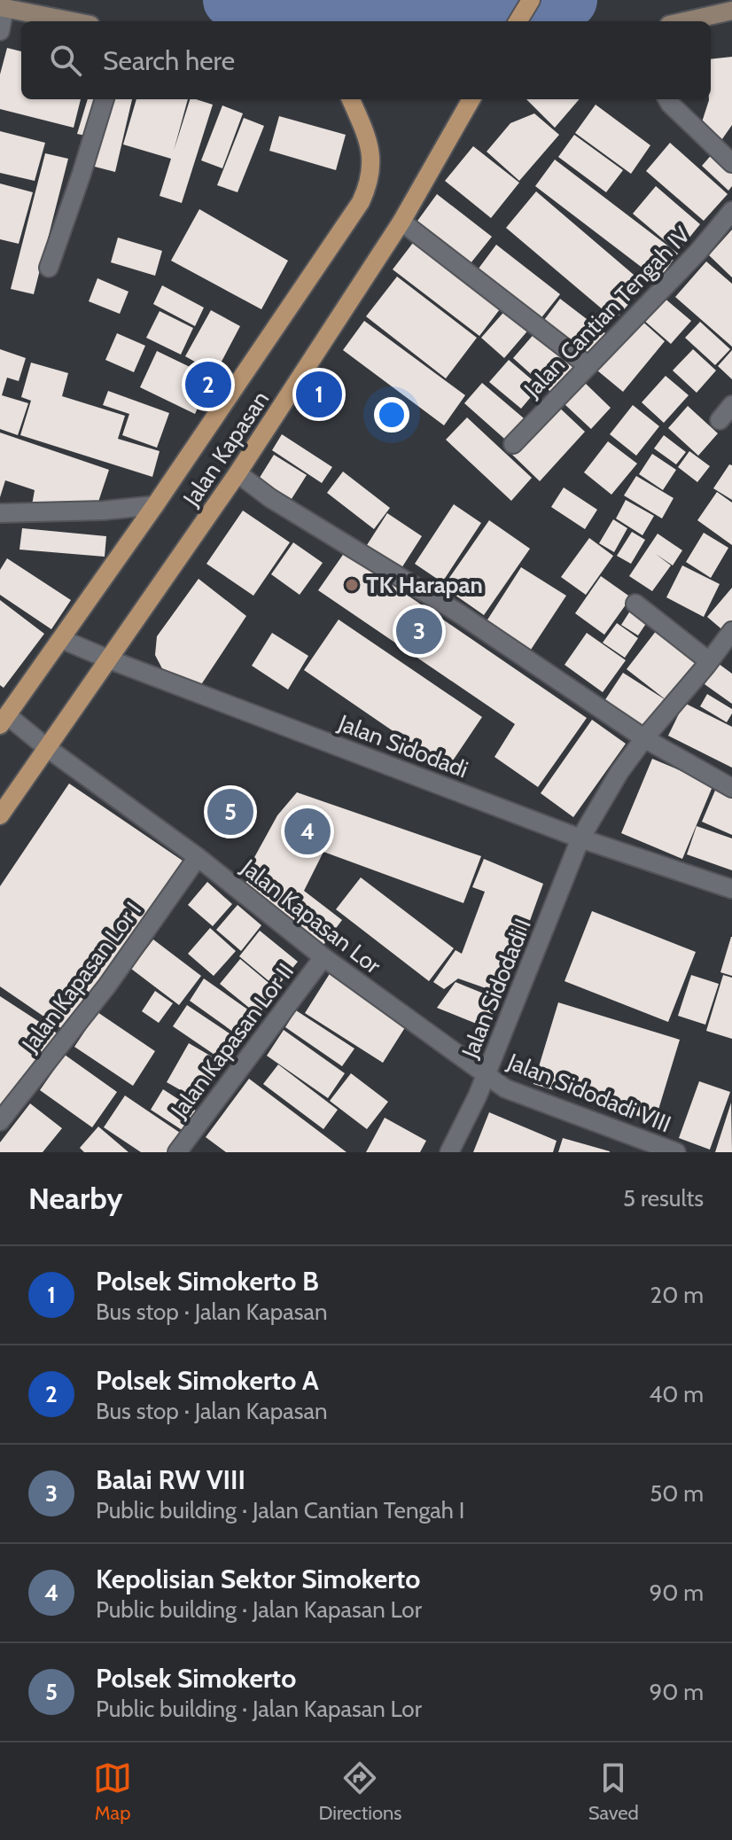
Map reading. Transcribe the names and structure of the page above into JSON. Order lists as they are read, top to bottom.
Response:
{
  "streets": {
    "main road": ["Jalan Kapasan"],
    "street": [
      "Jalan Cantian Tengah IV",
      "Jalan Sidodadi",
      "Jalan Kapasan Lor",
      "Jalan Kapasan Lor I",
      "Jalan Sidodadi I",
      "Jalan Kapasan Lor II",
      "Jalan Sidodadi VIII"
    ]
  },
  "crossings": [
    ["Jalan Kapasan", "Jalan Sidodadi"],
    ["Jalan Kapasan", "Jalan Kapasan Lor"],
    ["Jalan Sidodadi", "Jalan Sidodadi I"],
    ["Jalan Kapasan Lor", "Jalan Kapasan Lor I"],
    ["Jalan Kapasan Lor", "Jalan Sidodadi I"],
    ["Jalan Kapasan Lor", "Jalan Kapasan Lor II"],
    ["Jalan Kapasan Lor", "Jalan Sidodadi VIII"],
    ["Jalan Sidodadi I", "Jalan Sidodadi VIII"]
  ],
  "places": ["TK Harapan"],
  "page": {
    "search": "Search here",
    "pins": [
      "2",
      "1",
      "3",
      "5",
      "4"
    ],
    "heading": ["Nearby", "5 results"],
    "list": [
      {
        "mark": "1",
        "name": "Polsek Simokerto B",
        "note": "Bus stop · Jalan Kapasan",
        "value": "20 m"
      },
      {
        "mark": "2",
        "name": "Polsek Simokerto A",
        "note": "Bus stop · Jalan Kapasan",
        "value": "40 m"
      },
      {
        "mark": "3",
        "name": "Balai RW VIII",
        "note": "Public building · Jalan Cantian Tengah I",
        "value": "50 m"
      },
      {
        "mark": "4",
        "name": "Kepolisian Sektor Simokerto",
        "note": "Public building · Jalan Kapasan Lor",
        "value": "90 m"
      },
      {
        "mark": "5",
        "name": "Polsek Simokerto",
        "note": "Public building · Jalan Kapasan Lor",
        "value": "90 m"
      }
    ],
    "nav": ["Map", "Directions", "Saved"]
  }
}
